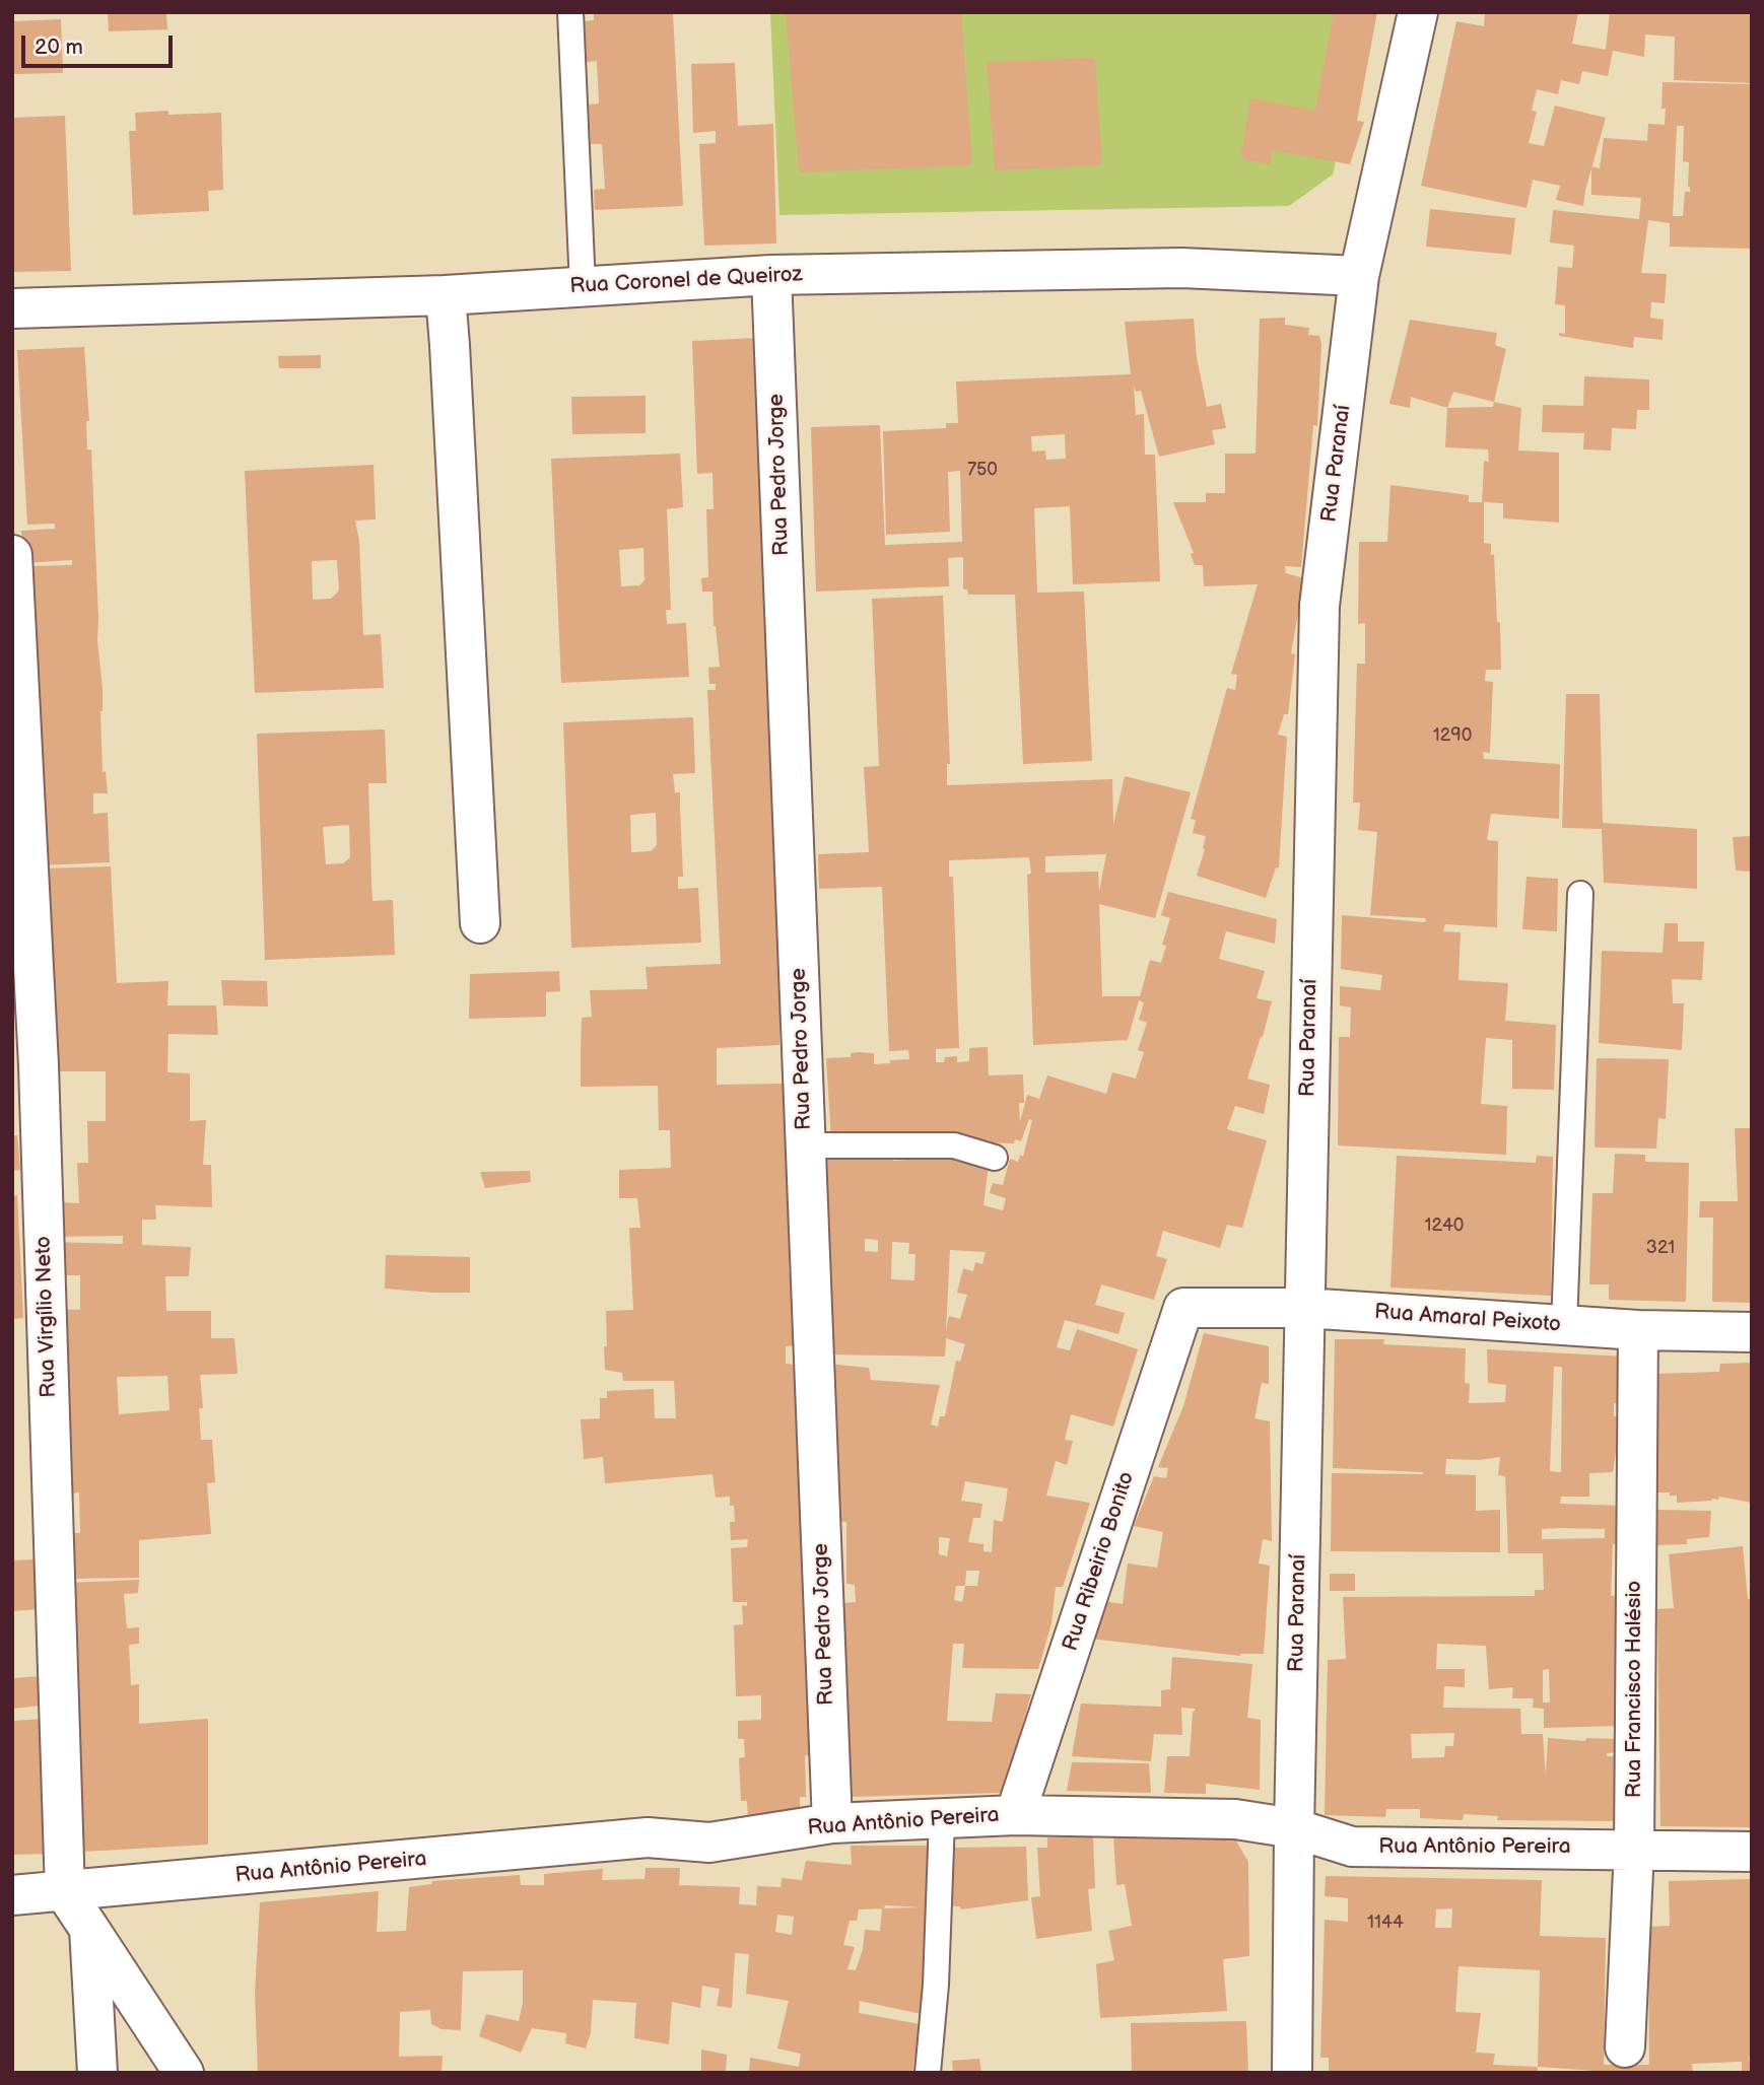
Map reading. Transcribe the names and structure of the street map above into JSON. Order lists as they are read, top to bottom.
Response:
{
  "streets": {
    "street": [
      "Rua Coronel de Queiroz",
      "Rua Paranaí",
      "Rua Pedro Jorge",
      "Rua Virgílio Neto",
      "Rua Amaral Peixoto",
      "Rua Ribeirio Bonito",
      "Rua Francisco Halésio",
      "Rua Antônio Pereira"
    ]
  },
  "crossings": [
    ["Rua Coronel de Queiroz", "Rua Paranaí"],
    ["Rua Coronel de Queiroz", "Rua Pedro Jorge"],
    ["Rua Paranaí", "Rua Amaral Peixoto"],
    ["Rua Paranaí", "Rua Antônio Pereira"],
    ["Rua Pedro Jorge", "Rua Antônio Pereira"],
    ["Rua Virgílio Neto", "Rua Antônio Pereira"],
    ["Rua Amaral Peixoto", "Rua Ribeirio Bonito"],
    ["Rua Amaral Peixoto", "Rua Francisco Halésio"],
    ["Rua Ribeirio Bonito", "Rua Antônio Pereira"],
    ["Rua Francisco Halésio", "Rua Antônio Pereira"]
  ],
  "house_numbers": [
    "750",
    "1290",
    "1240",
    "321",
    "1144"
  ],
  "scale_bar": "20 m"
}
